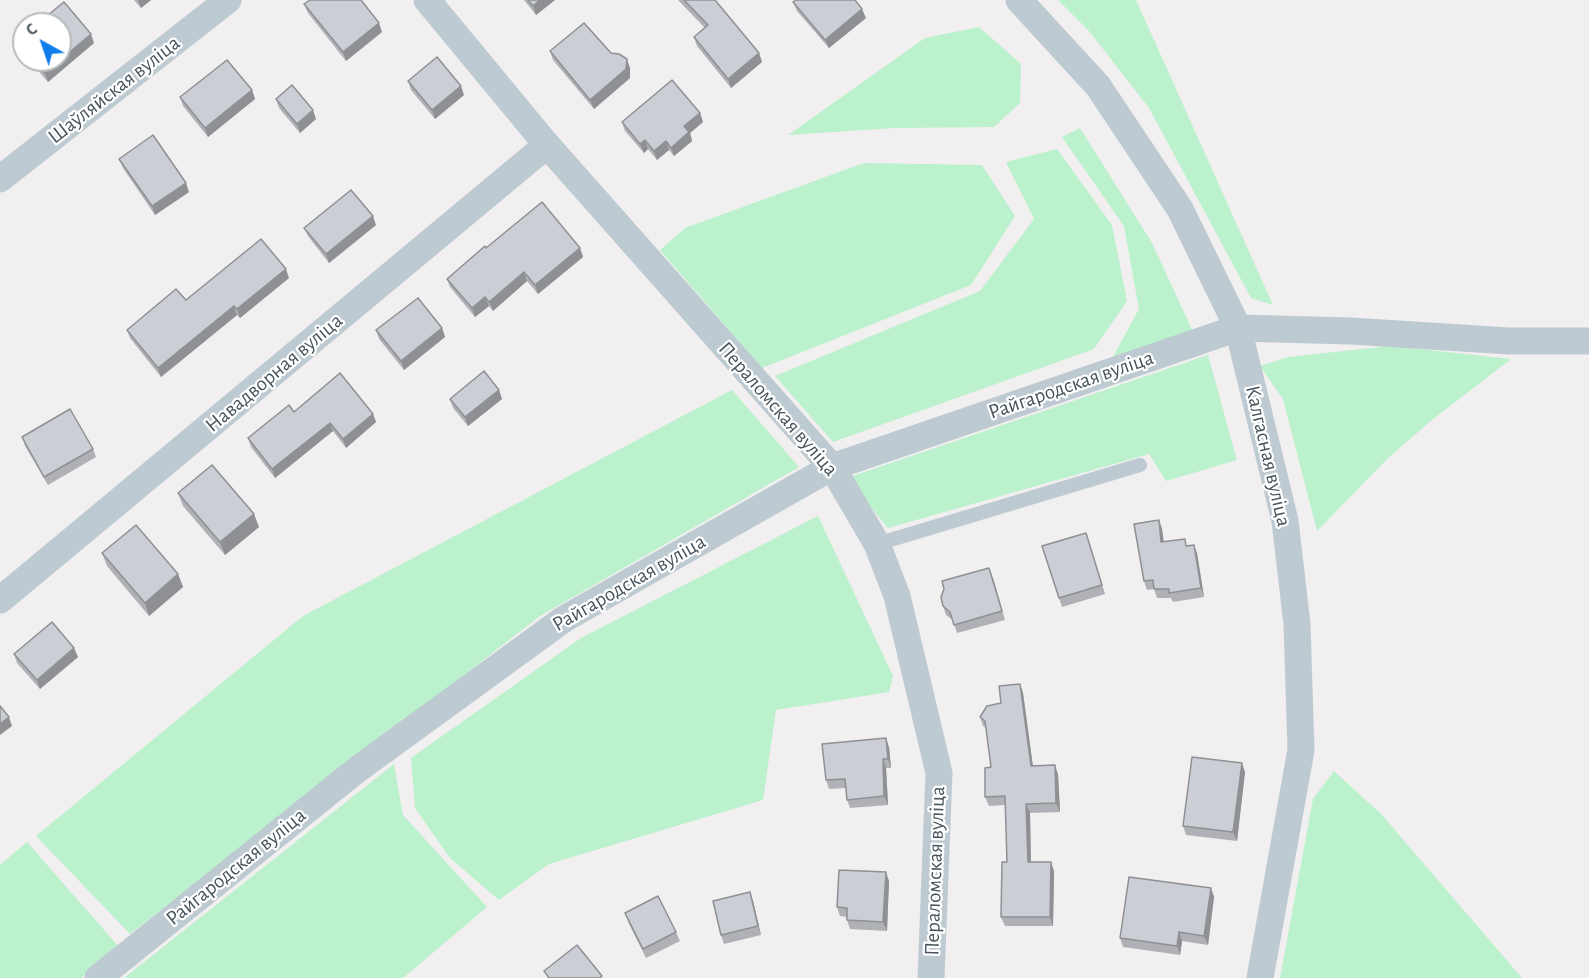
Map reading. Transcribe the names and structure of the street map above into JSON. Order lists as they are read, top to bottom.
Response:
{
  "streets": {
    "street": [
      "Шаўляйская вуліца",
      "Навадворная вуліца",
      "Райгародская вуліца",
      "Пераломская вуліца",
      "Калгасная вуліца"
    ]
  },
  "crossings": [
    ["Навадворная вуліца", "Пераломская вуліца"],
    ["Райгародская вуліца", "Пераломская вуліца"],
    ["Райгародская вуліца", "Калгасная вуліца"]
  ],
  "north": "top left"
}
